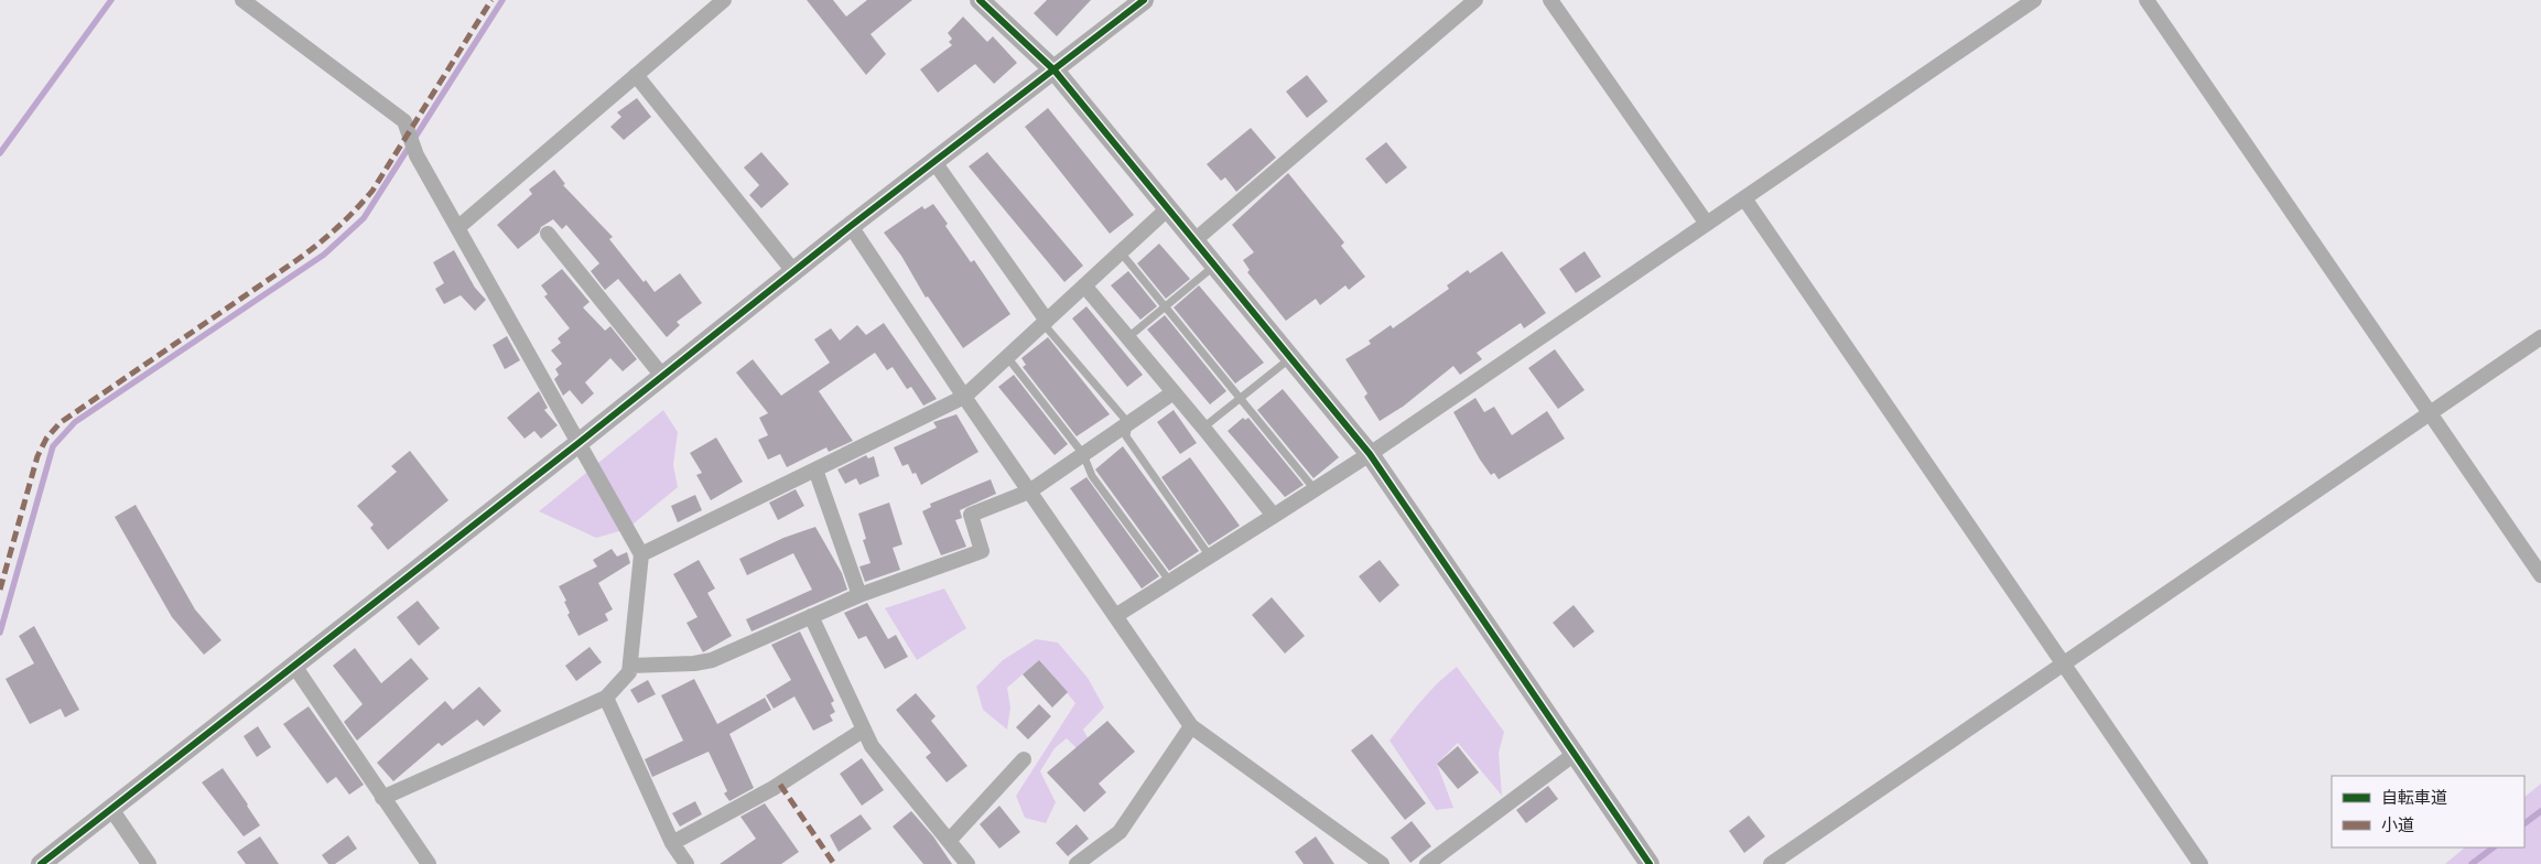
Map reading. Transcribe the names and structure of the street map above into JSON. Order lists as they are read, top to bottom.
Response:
{
  "legend": ["自転車道", "小道"]
}
